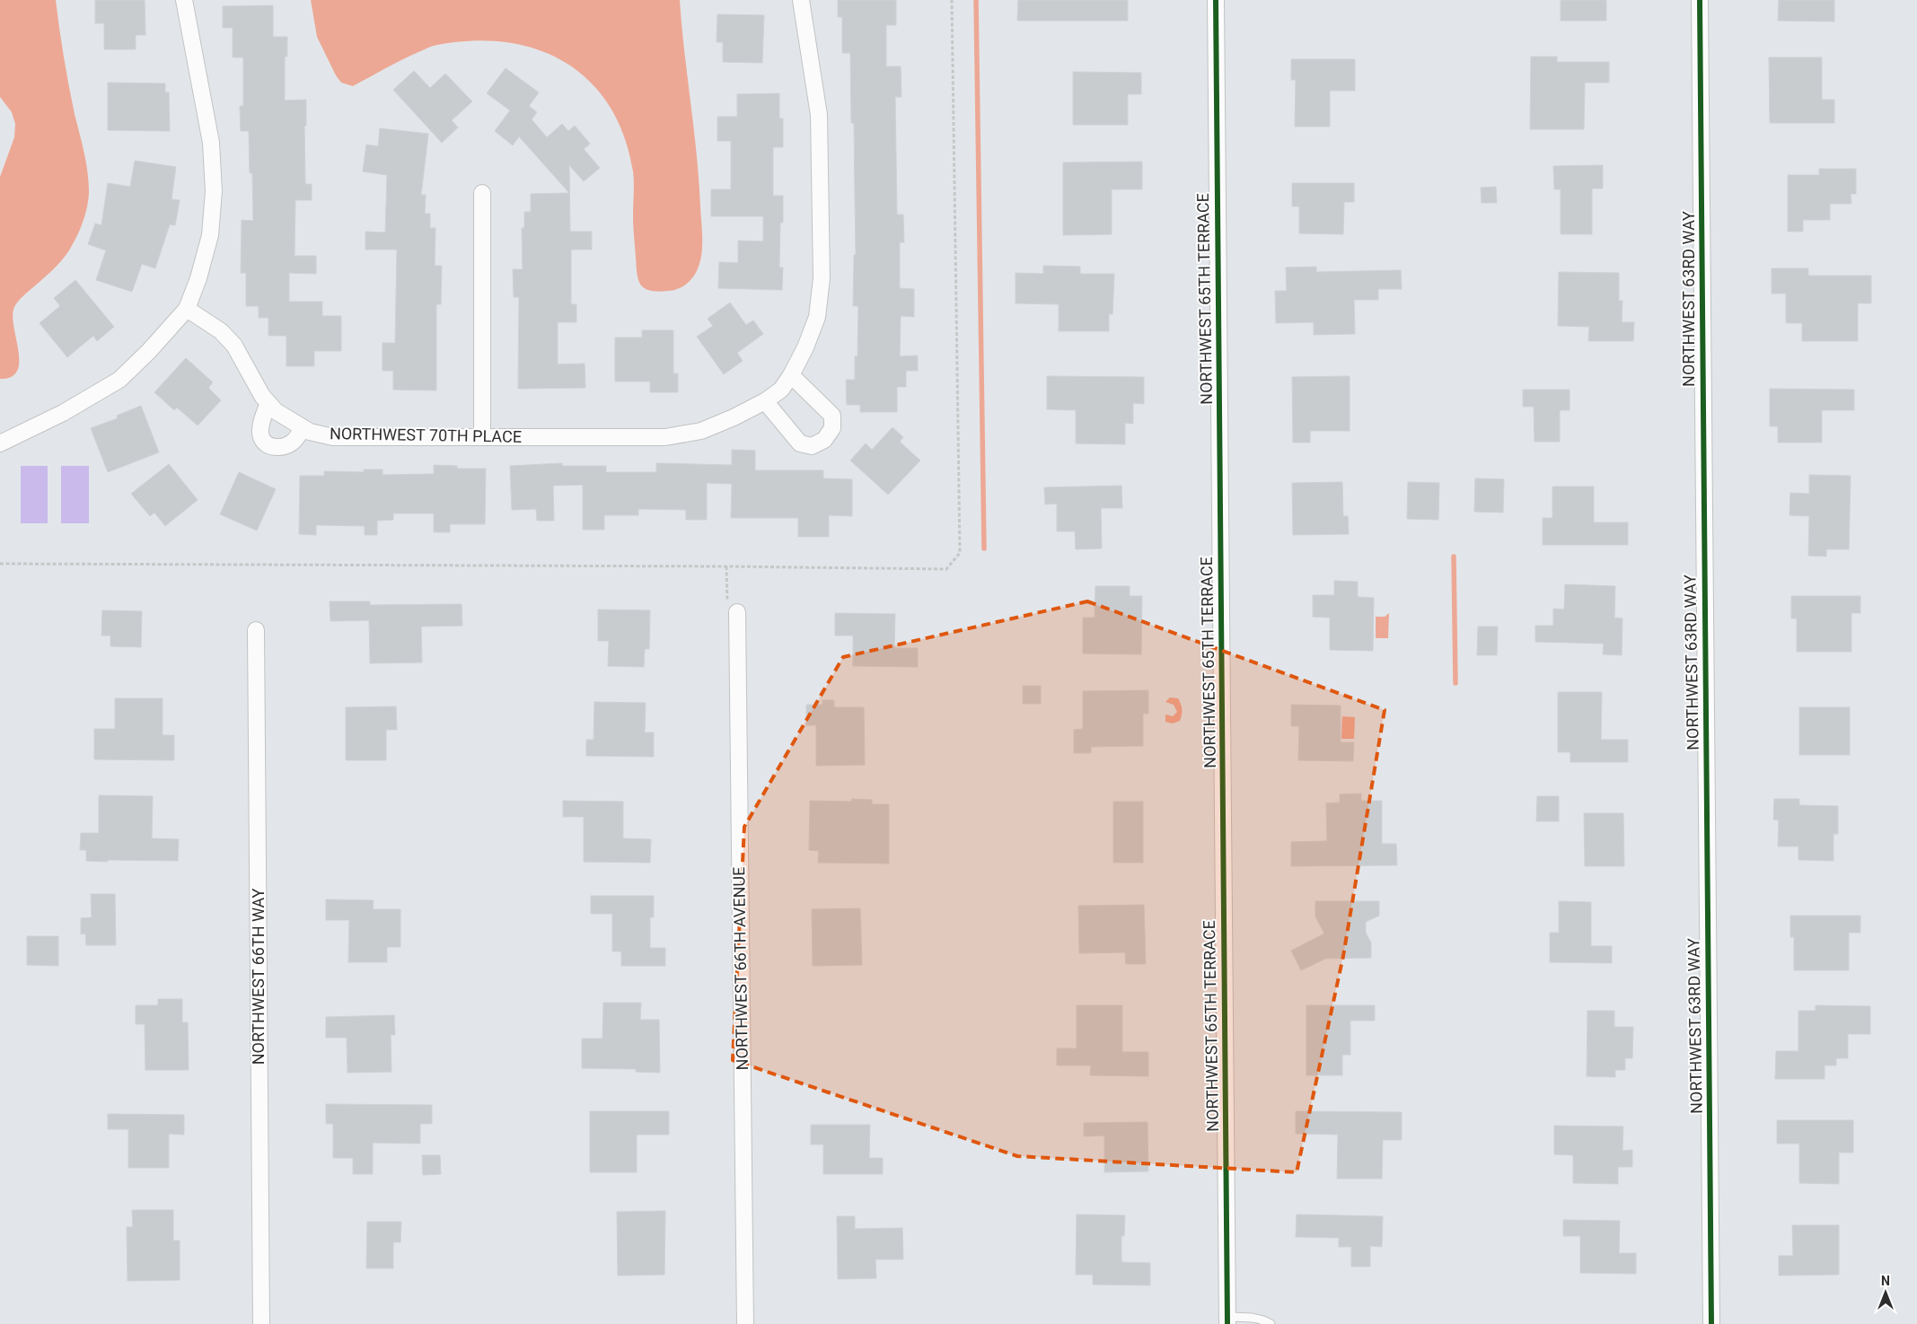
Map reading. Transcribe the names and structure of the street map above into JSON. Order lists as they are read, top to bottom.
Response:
{
  "streets": {
    "street": [
      "NORTHWEST 65TH TERRACE",
      "NORTHWEST 63RD WAY",
      "NORTHWEST 70TH PLACE",
      "NORTHWEST 66TH AVENUE",
      "NORTHWEST 66TH WAY"
    ]
  },
  "north": "top"
}
